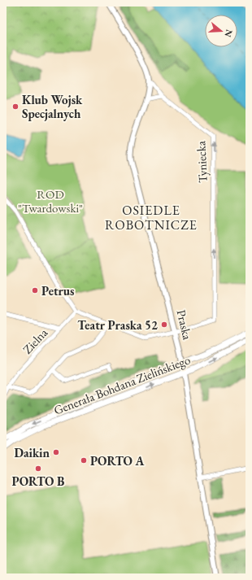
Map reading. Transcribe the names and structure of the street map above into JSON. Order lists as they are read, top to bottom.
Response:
{
  "streets": {
    "main road": ["Generała Bohdana Zielińskiego"],
    "street": ["Tyniecka", "Praska", "Zielna"]
  },
  "crossings": [
    ["Tyniecka", "Praska"],
    ["Praska", "Generała Bohdana Zielińskiego"]
  ],
  "one_way": ["Tyniecka"],
  "districts": ["OSIEDLE ROBOTNICZE"],
  "parks": ["ROD \"Twardowski\""],
  "places": [
    "Klub Wojsk Specjalnych",
    "Petrus",
    "Teatr Praska 52",
    "Daikin",
    "PORTO A",
    "PORTO B"
  ],
  "north": "right"
}
